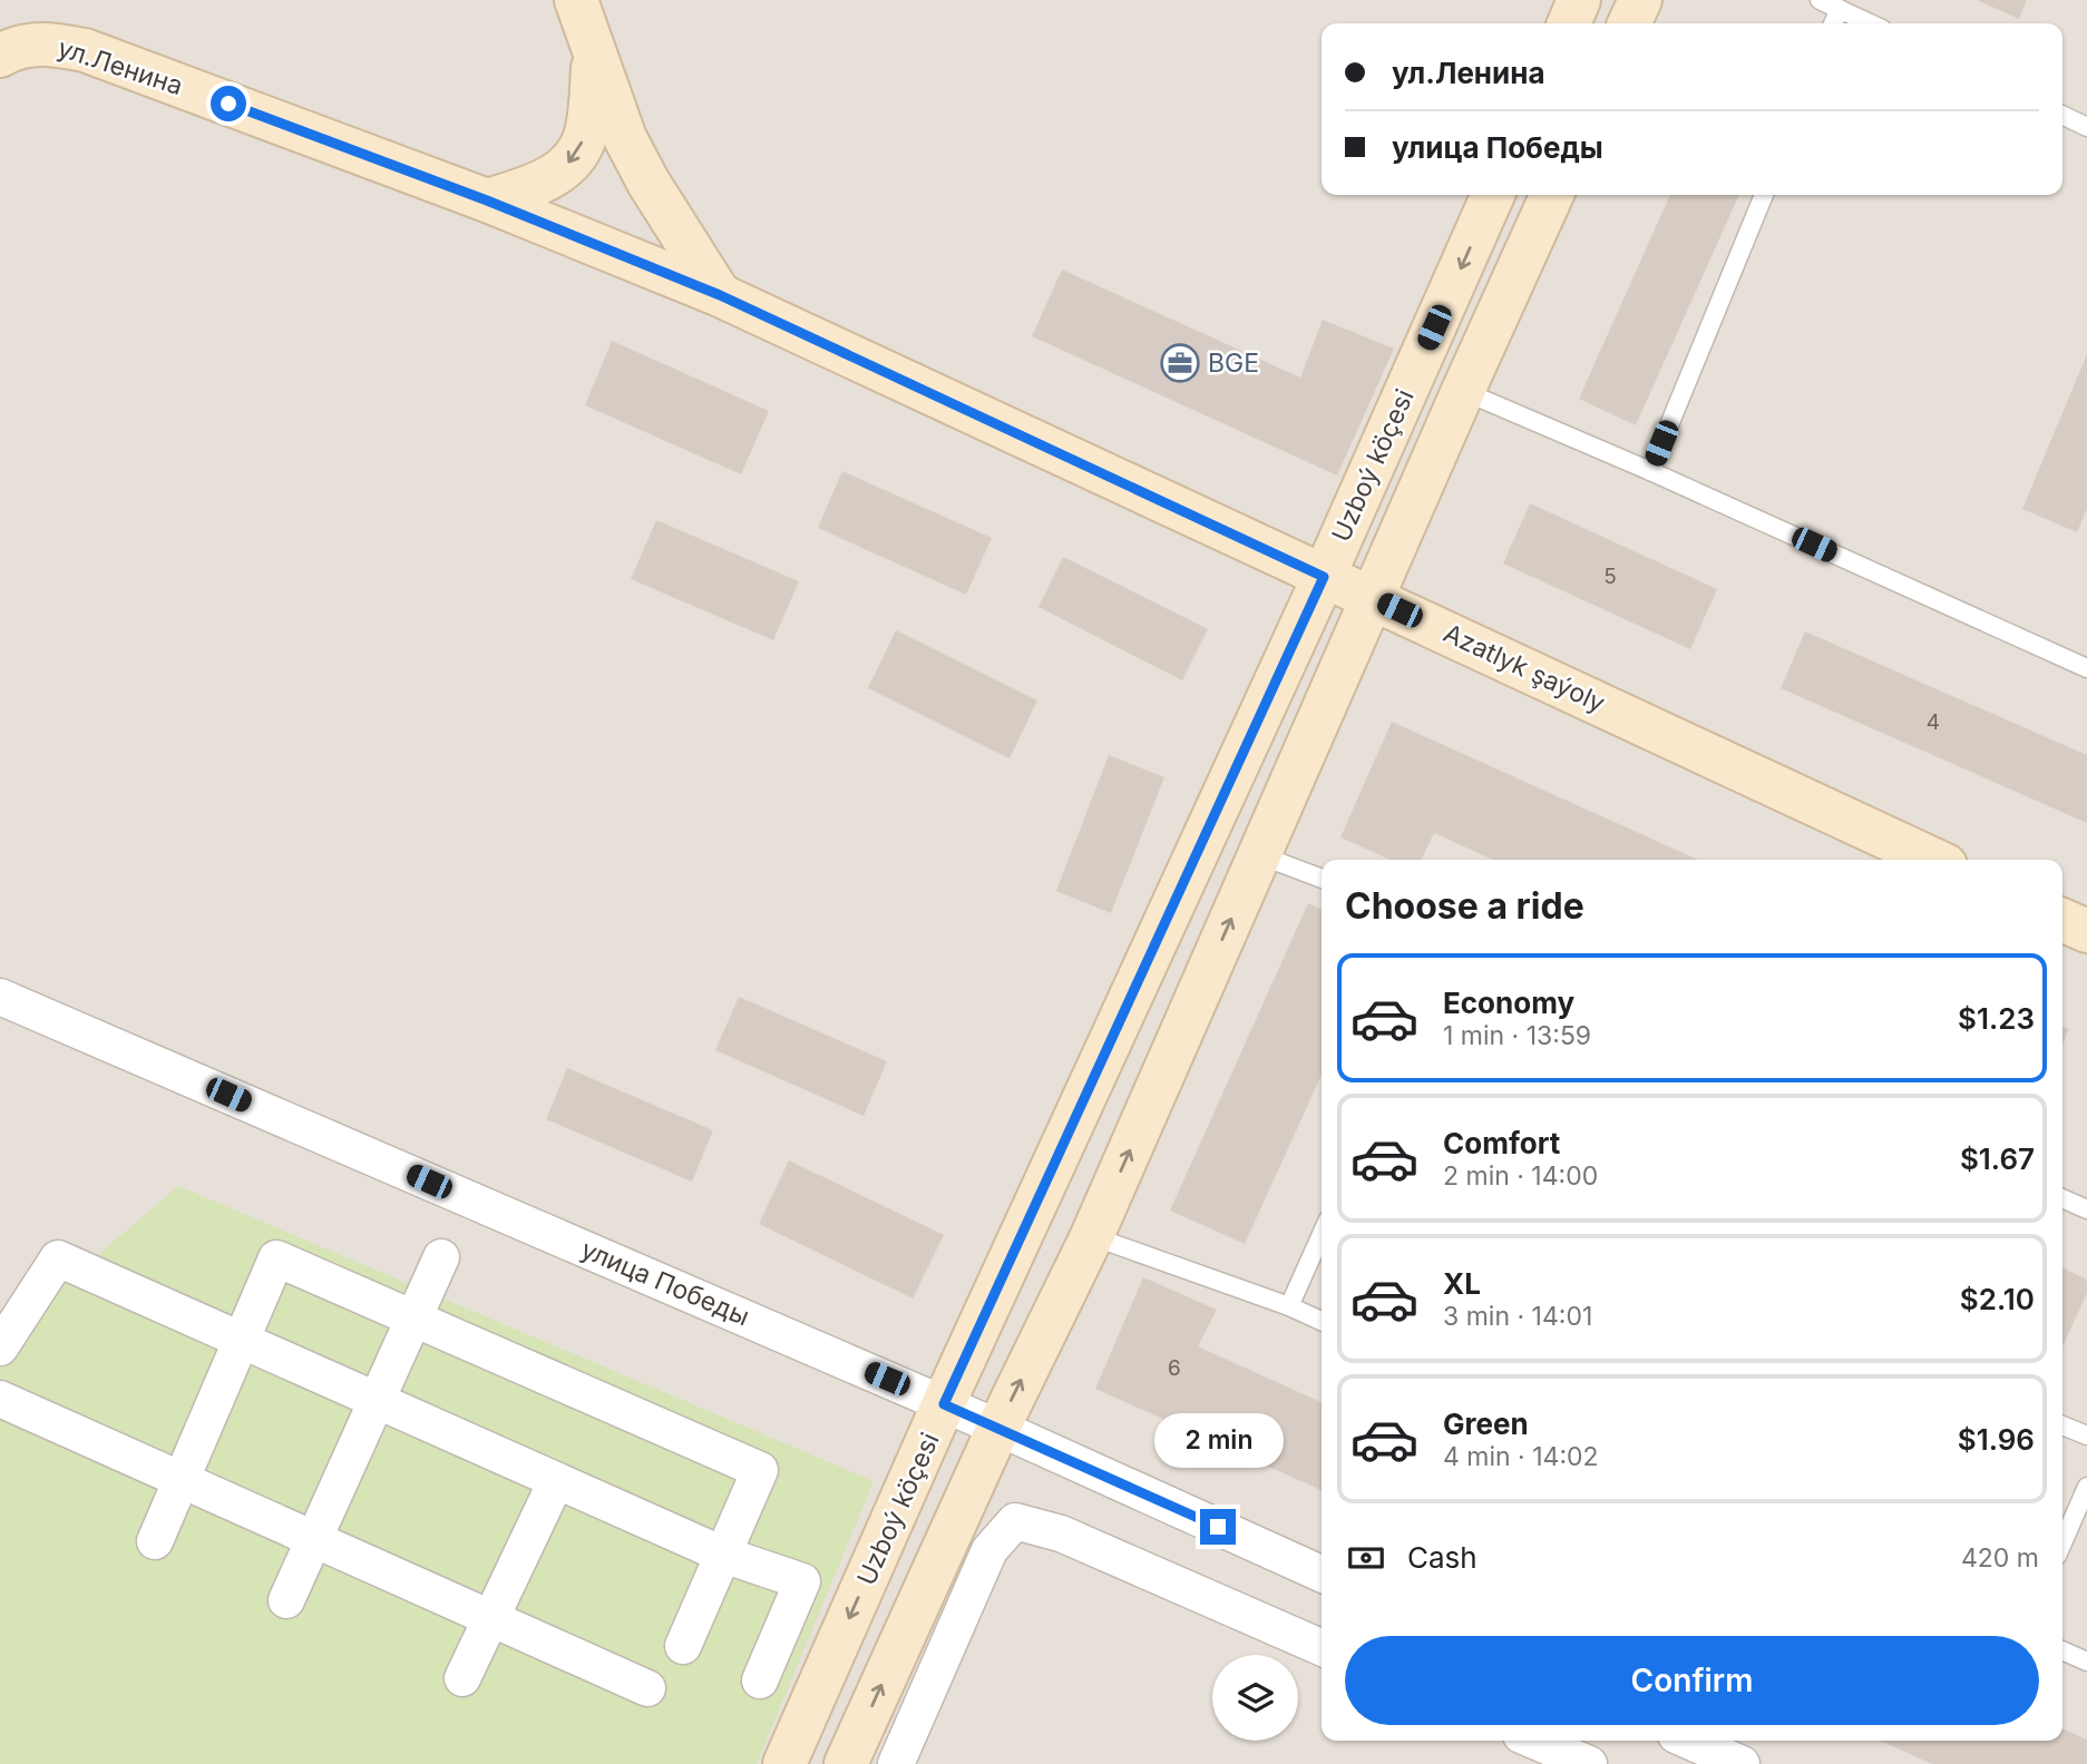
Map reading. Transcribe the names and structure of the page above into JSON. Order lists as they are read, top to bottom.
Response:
{
  "streets": {
    "street": [
      "ул.Ленина",
      "Uzboý köçesi",
      "Azatlyk şaýoly",
      "улица Победы"
    ]
  },
  "crossings": [
    ["ул.Ленина", "Azatlyk şaýoly"],
    ["Uzboý köçesi", "Azatlyk şaýoly"],
    ["Uzboý köçesi", "улица Победы"]
  ],
  "places": {
    "office": ["BGE"]
  },
  "house_numbers": ["5", "4", "6"],
  "page": {
    "banner": ["ул.Ленина", "улица Победы"],
    "heading": "Choose a ride",
    "list": [
      {
        "name": "Economy",
        "note": "1 min · 13:59",
        "value": "$1.23"
      },
      {
        "name": "Comfort",
        "note": "2 min · 14:00",
        "value": "$1.67"
      },
      {
        "name": "XL",
        "note": "3 min · 14:01",
        "value": "$2.10"
      },
      {
        "name": "Green",
        "note": "4 min · 14:02",
        "value": "$1.96"
      }
    ],
    "bubble": "2 min",
    "pay": ["Cash", "420 m"],
    "buttons": "Confirm"
  }
}
